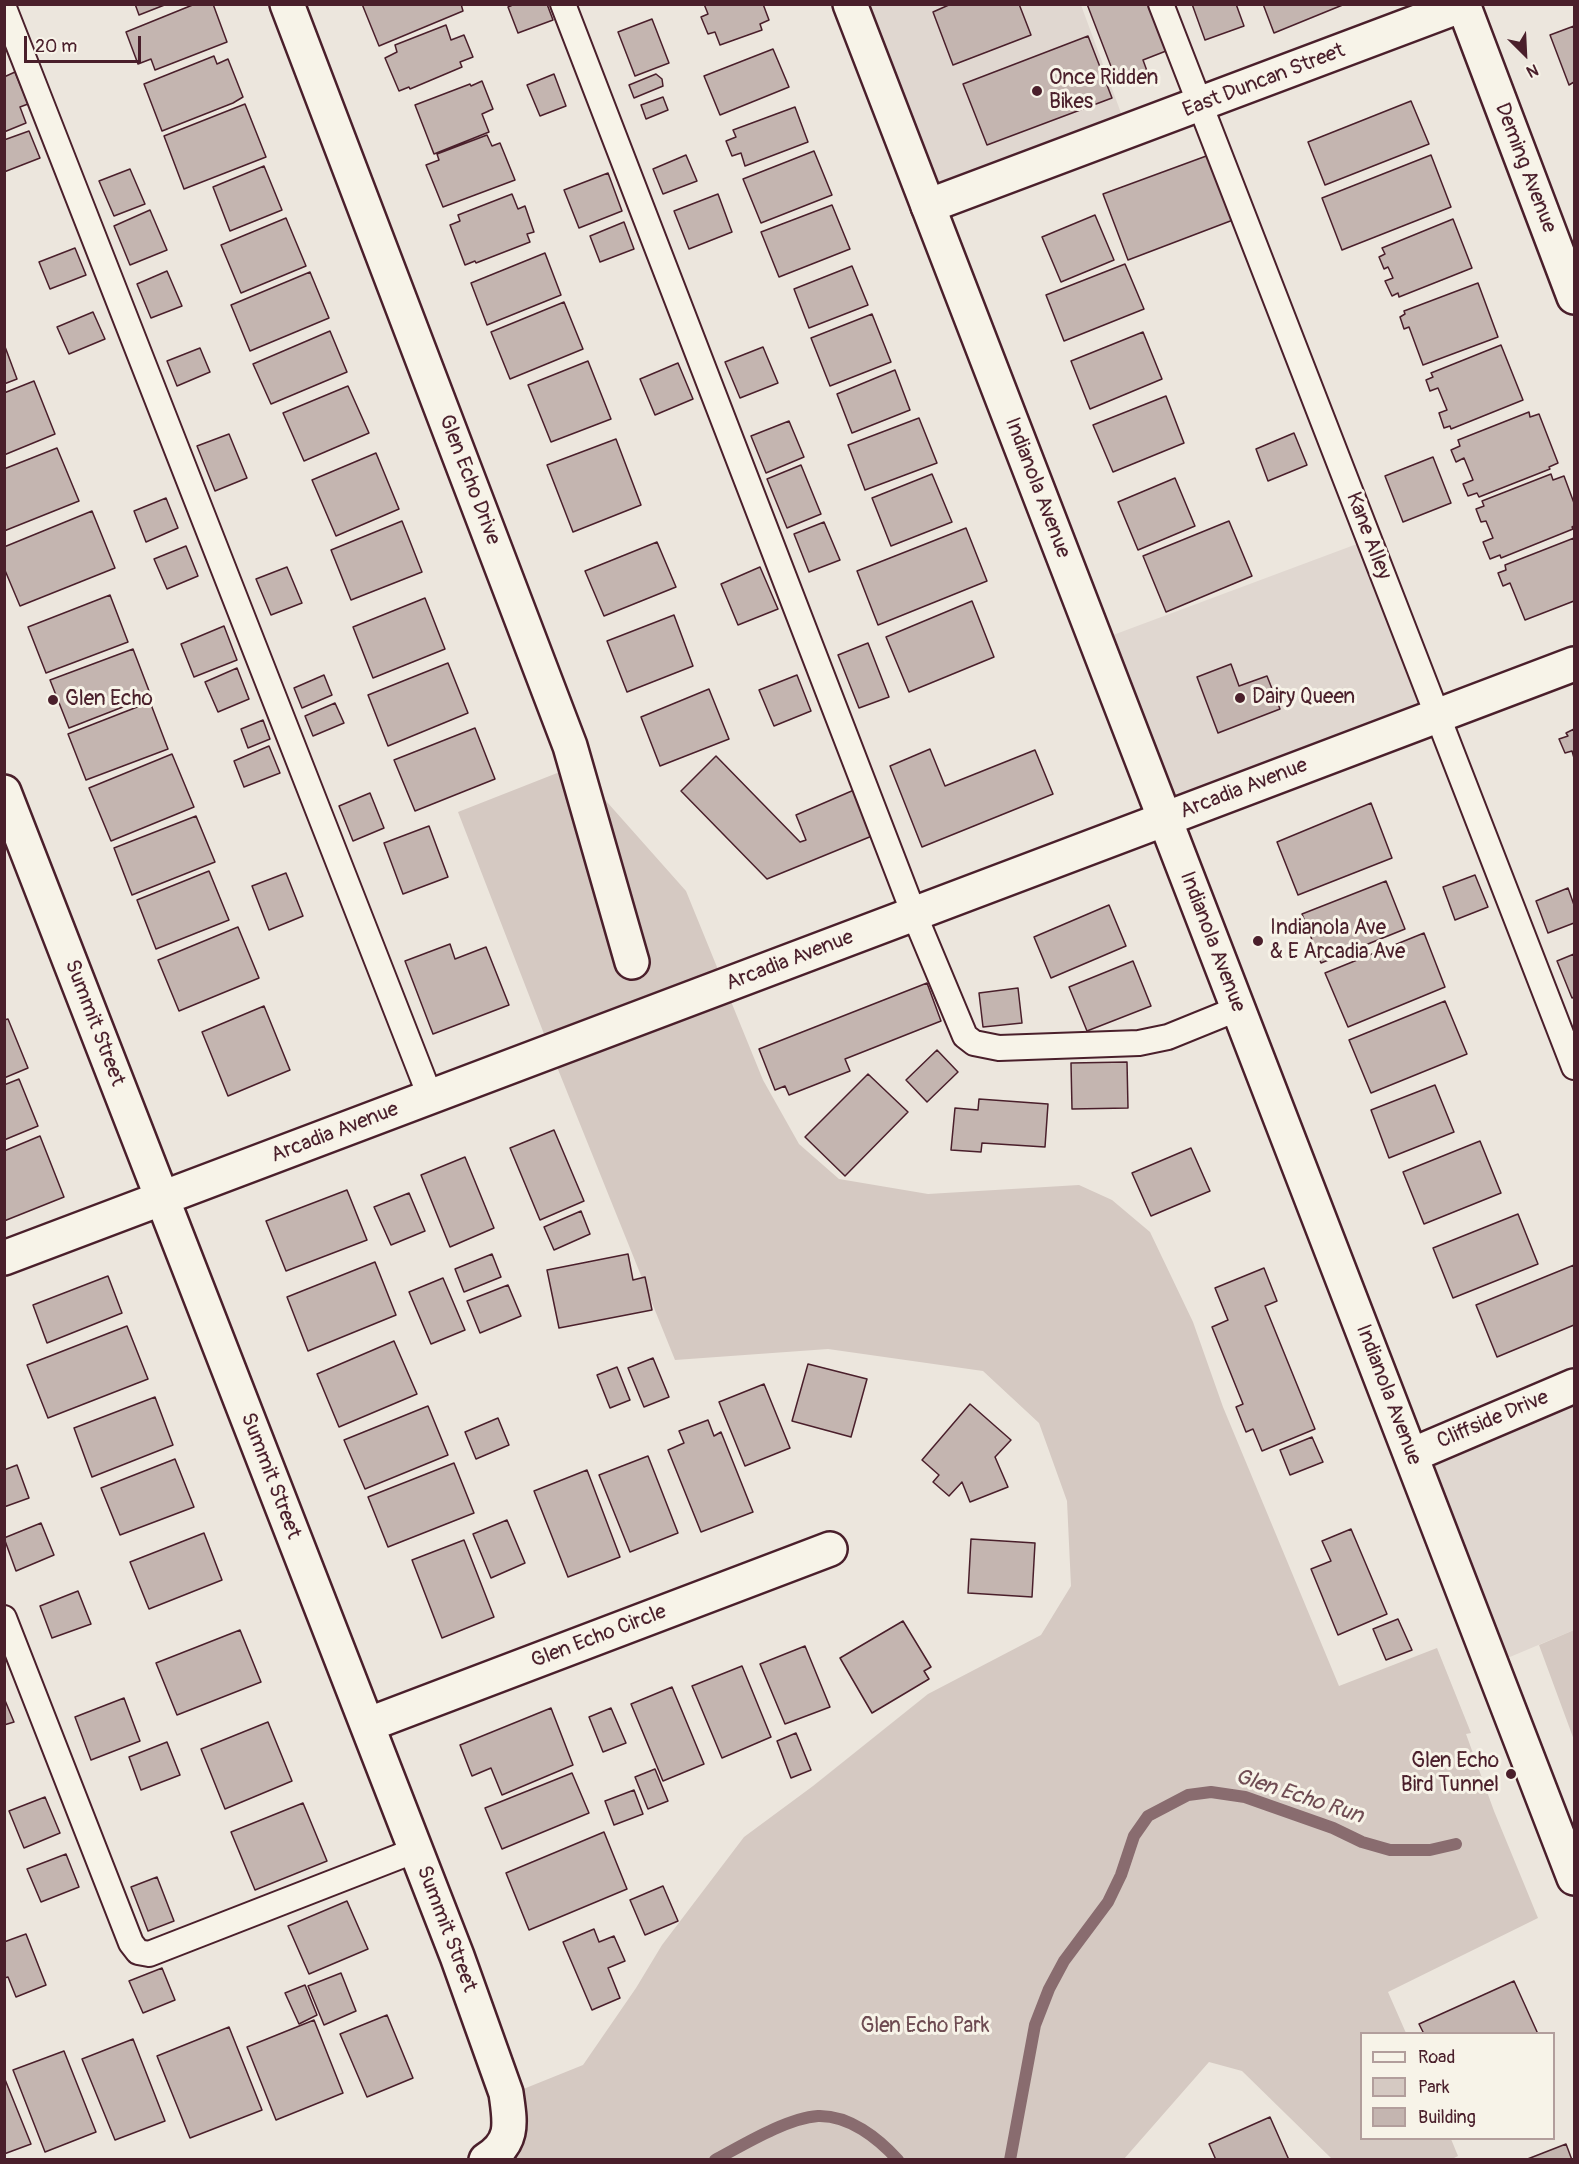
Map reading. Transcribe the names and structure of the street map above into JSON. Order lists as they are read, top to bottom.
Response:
{
  "streets": {
    "street": [
      "East Duncan Street",
      "Deming Avenue",
      "Glen Echo Drive",
      "Indianola Avenue",
      "Arcadia Avenue",
      "Summit Street",
      "Cliffside Drive",
      "Glen Echo Circle"
    ],
    "lane": ["Kane Alley"]
  },
  "crossings": [
    ["East Duncan Street", "Deming Avenue"],
    ["East Duncan Street", "Indianola Avenue"],
    ["East Duncan Street", "Kane Alley"],
    ["Indianola Avenue", "Arcadia Avenue"],
    ["Indianola Avenue", "Cliffside Drive"],
    ["Kane Alley", "Arcadia Avenue"],
    ["Arcadia Avenue", "Summit Street"],
    ["Summit Street", "Glen Echo Circle"]
  ],
  "water": ["Glen Echo Run"],
  "parks": ["Glen Echo Park"],
  "places": [
    "Once Ridden Bikes",
    "Dairy Queen",
    "Glen Echo",
    "Indianola Ave & E Arcadia Ave",
    "Glen Echo Bird Tunnel"
  ],
  "legend": ["Road", "Park", "Building"],
  "scale_bar": "20 m",
  "north": "bottom right"
}
